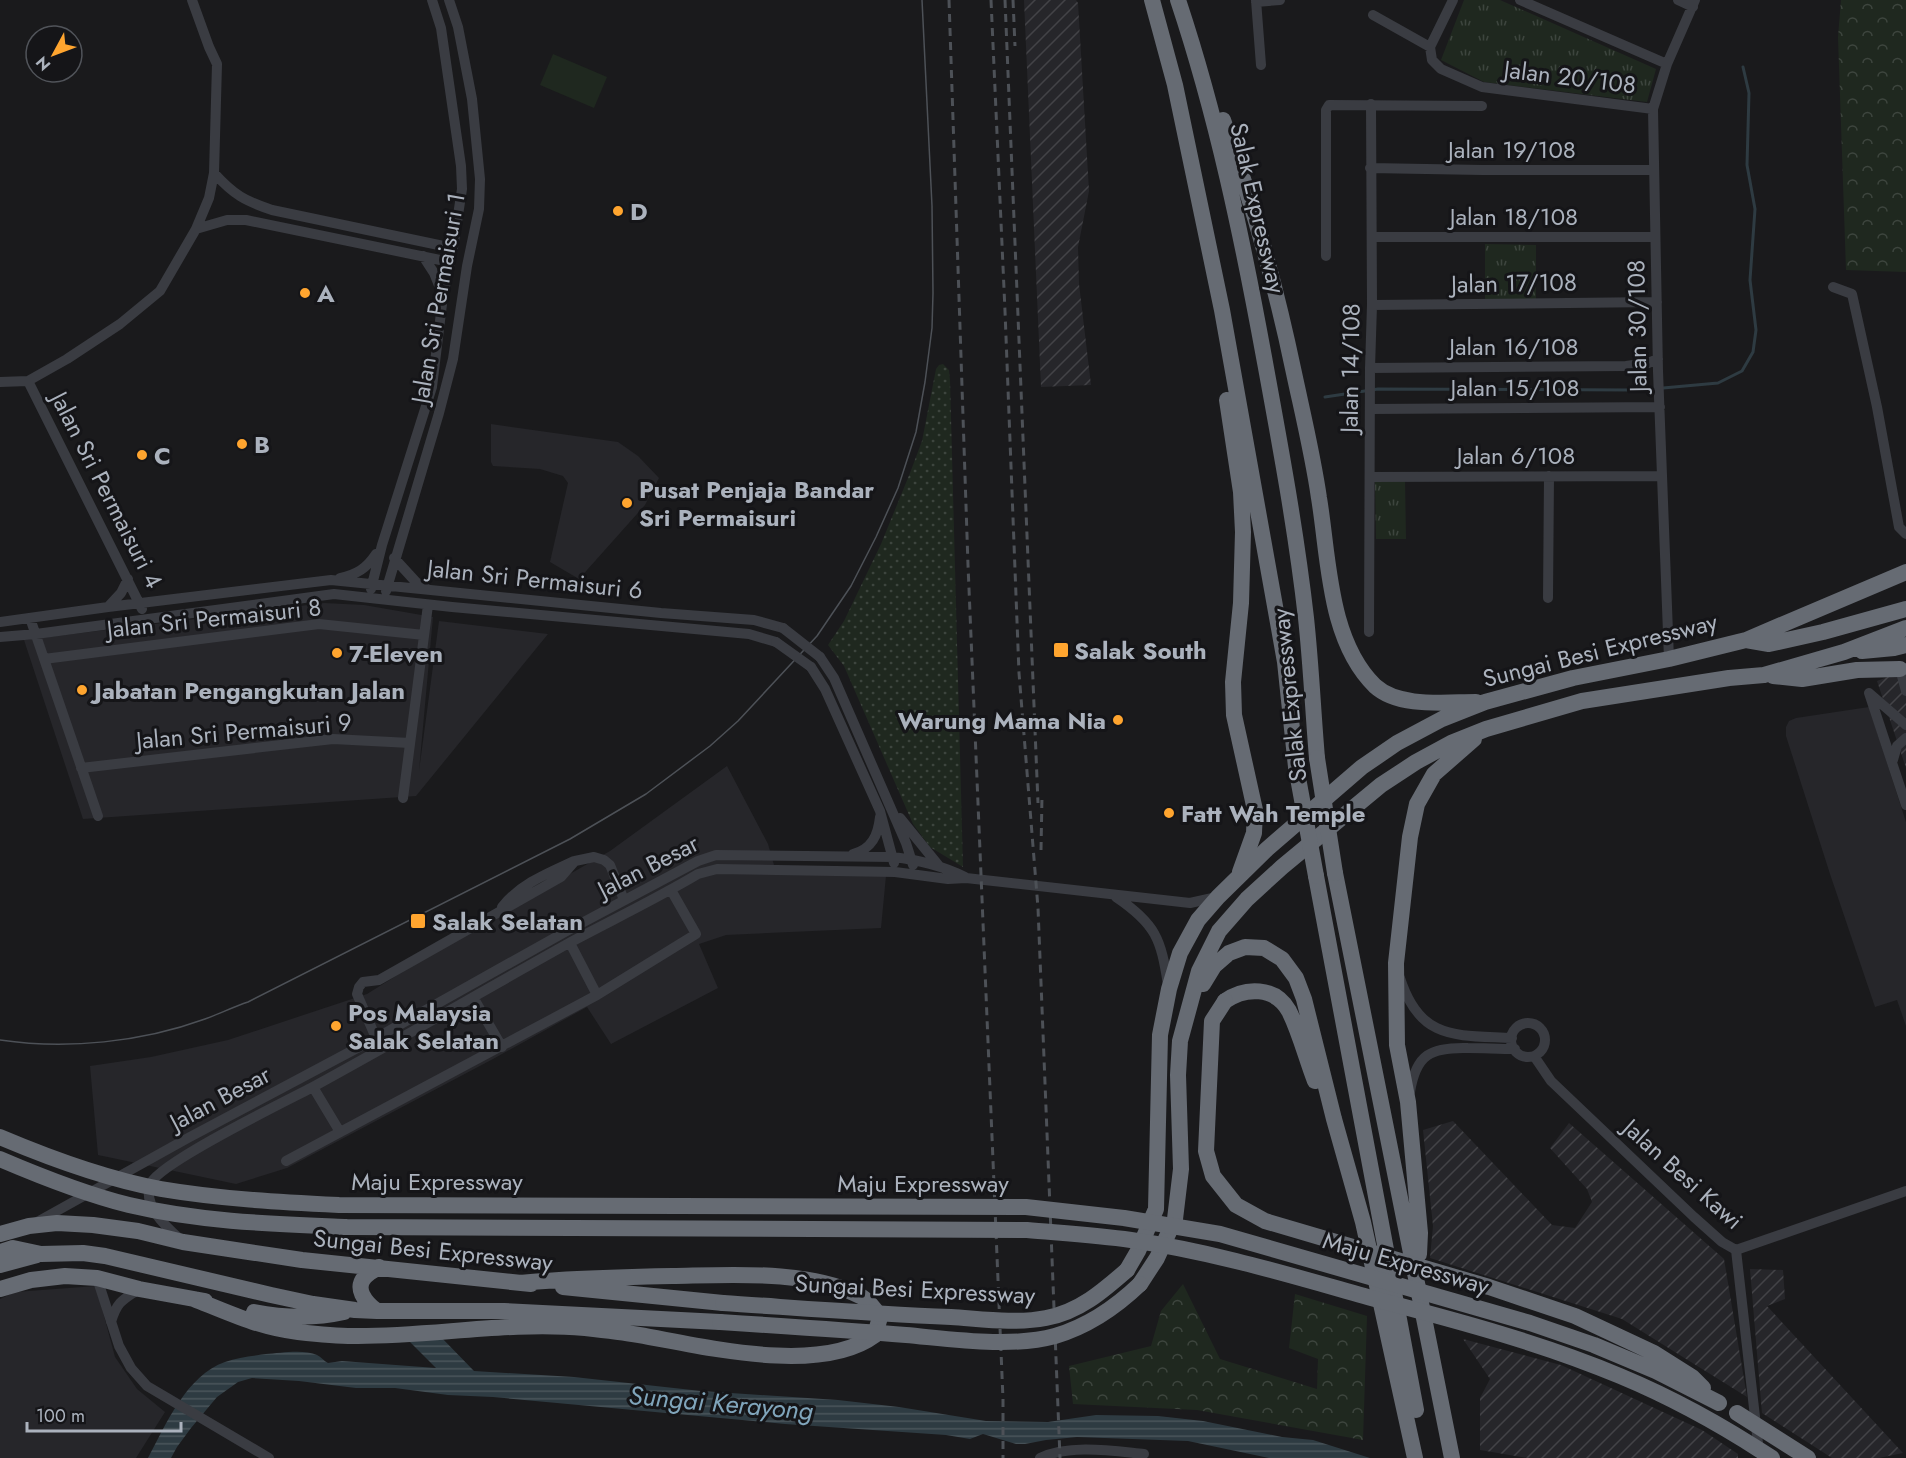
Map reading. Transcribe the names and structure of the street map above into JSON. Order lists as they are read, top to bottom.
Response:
{
  "streets": {
    "highway": ["Salak Expressway", "Sungai Besi Expressway", "Maju Expressway"],
    "street": [
      "Jalan 20/108",
      "Jalan 19/108",
      "Jalan 18/108",
      "Jalan 17/108",
      "Jalan Sri Permaisuri 1",
      "Jalan 30/108",
      "Jalan 16/108",
      "Jalan 14/108",
      "Jalan 15/108",
      "Jalan 6/108",
      "Jalan Sri Permaisuri 4",
      "Jalan Sri Permaisuri 6",
      "Jalan Sri Permaisuri 8",
      "Jalan Sri Permaisuri 9",
      "Jalan Besar",
      "Jalan Besi Kawi"
    ]
  },
  "crossings": [
    ["Jalan 20/108", "Jalan 30/108"],
    ["Jalan 20/108", "Jalan 14/108"],
    ["Jalan 19/108", "Jalan 30/108"],
    ["Jalan 19/108", "Jalan 14/108"],
    ["Jalan 18/108", "Jalan 30/108"],
    ["Jalan 18/108", "Jalan 14/108"],
    ["Jalan 17/108", "Jalan 30/108"],
    ["Jalan 17/108", "Jalan 14/108"],
    ["Jalan Sri Permaisuri 1", "Jalan Sri Permaisuri 6"],
    ["Jalan 30/108", "Jalan 16/108"],
    ["Jalan 30/108", "Jalan 15/108"],
    ["Jalan 30/108", "Jalan 6/108"],
    ["Jalan 30/108", "Sungai Besi Expressway"],
    ["Jalan 16/108", "Jalan 14/108"],
    ["Jalan 14/108", "Jalan 15/108"],
    ["Jalan 14/108", "Jalan 6/108"],
    ["Jalan Sri Permaisuri 4", "Jalan Sri Permaisuri 6"],
    ["Jalan Sri Permaisuri 6", "Jalan Besar"],
    ["Sungai Besi Expressway", "Jalan Besar"]
  ],
  "water": ["Sungai Kerayong"],
  "places": {
    "other": [
      "D",
      "A",
      "B",
      "C",
      "Pusat Penjaja Bandar Sri Permaisuri",
      "7-Eleven",
      "Jabatan Pengangkutan Jalan",
      "Warung Mama Nia",
      "Fatt Wah Temple",
      "Pos Malaysia Salak Selatan"
    ],
    "transit": ["Salak South", "Salak Selatan"]
  },
  "scale_bar": "100 m",
  "north": "bottom left"
}
